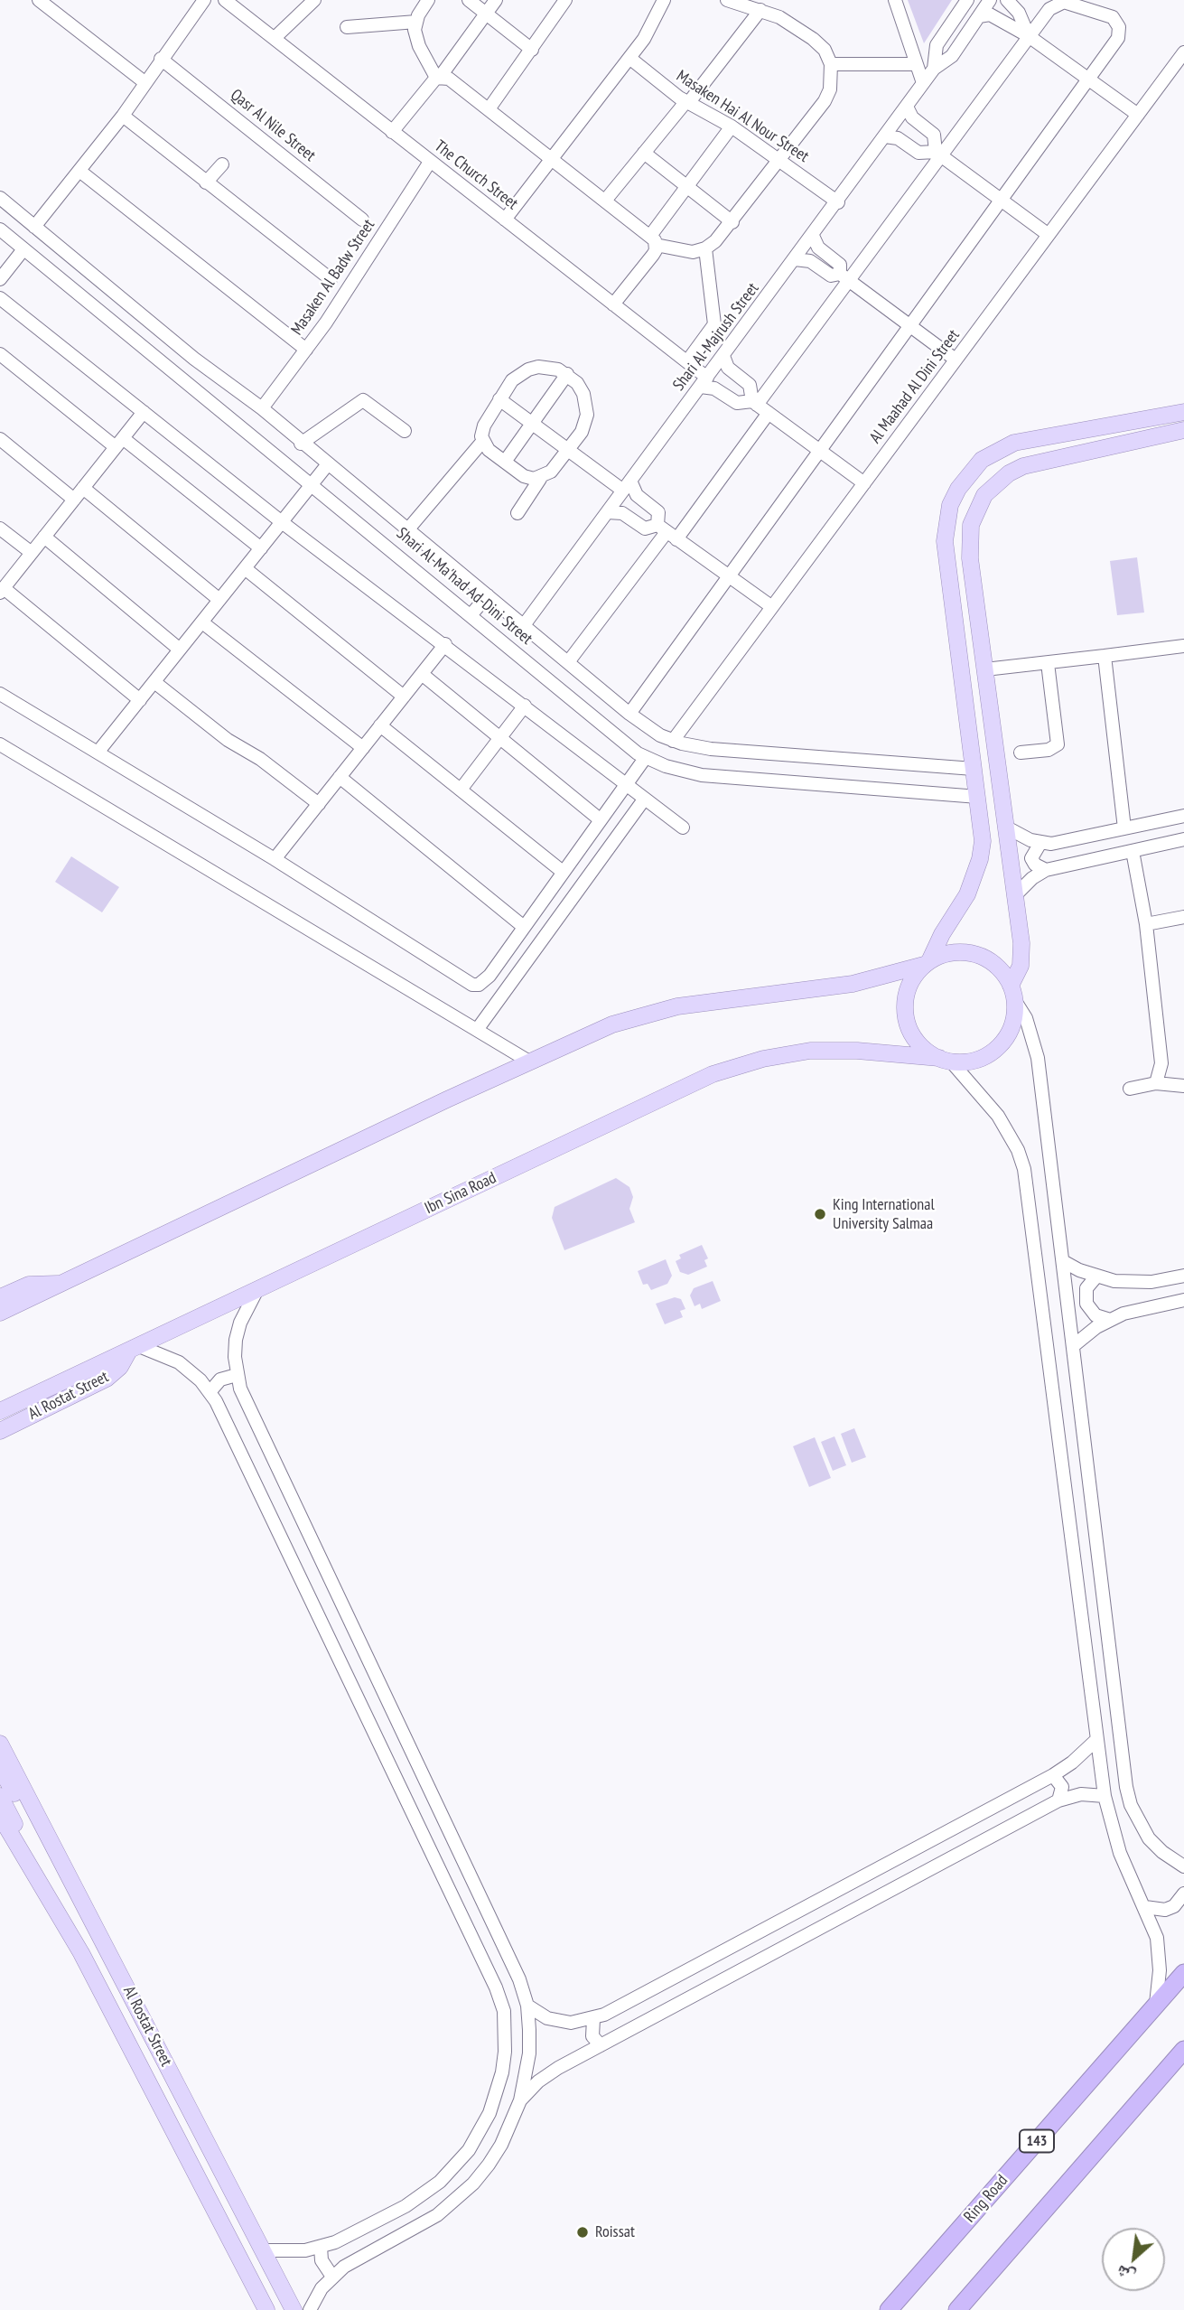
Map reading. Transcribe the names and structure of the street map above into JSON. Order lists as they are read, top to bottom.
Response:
{
  "streets": {
    "highway": ["143", "Ring Road"],
    "main road": ["Ibn Sina Road", "Al Rostat Street"],
    "street": [
      "Masaken Hai Al Nour Street",
      "Qasr Al Nile Street",
      "The Church Street",
      "Masaken Al Badw Street",
      "Shari Al-Majrush Street",
      "Al Maahad Al Dini Street",
      "Shari Al-Ma'had Ad-Dini Street"
    ]
  },
  "crossings": [
    ["Masaken Hai Al Nour Street", "Shari Al-Majrush Street"],
    ["The Church Street", "Masaken Al Badw Street"],
    ["The Church Street", "Shari Al-Majrush Street"],
    ["The Church Street", "Al Maahad Al Dini Street"],
    ["Masaken Al Badw Street", "Shari Al-Ma'had Ad-Dini Street"],
    ["Shari Al-Majrush Street", "Shari Al-Ma'had Ad-Dini Street"],
    ["Al Maahad Al Dini Street", "Shari Al-Ma'had Ad-Dini Street"],
    ["Ibn Sina Road", "Al Rostat Street"]
  ],
  "places": ["King International University Salmaa", "Roissat"],
  "north": "bottom left"
}
